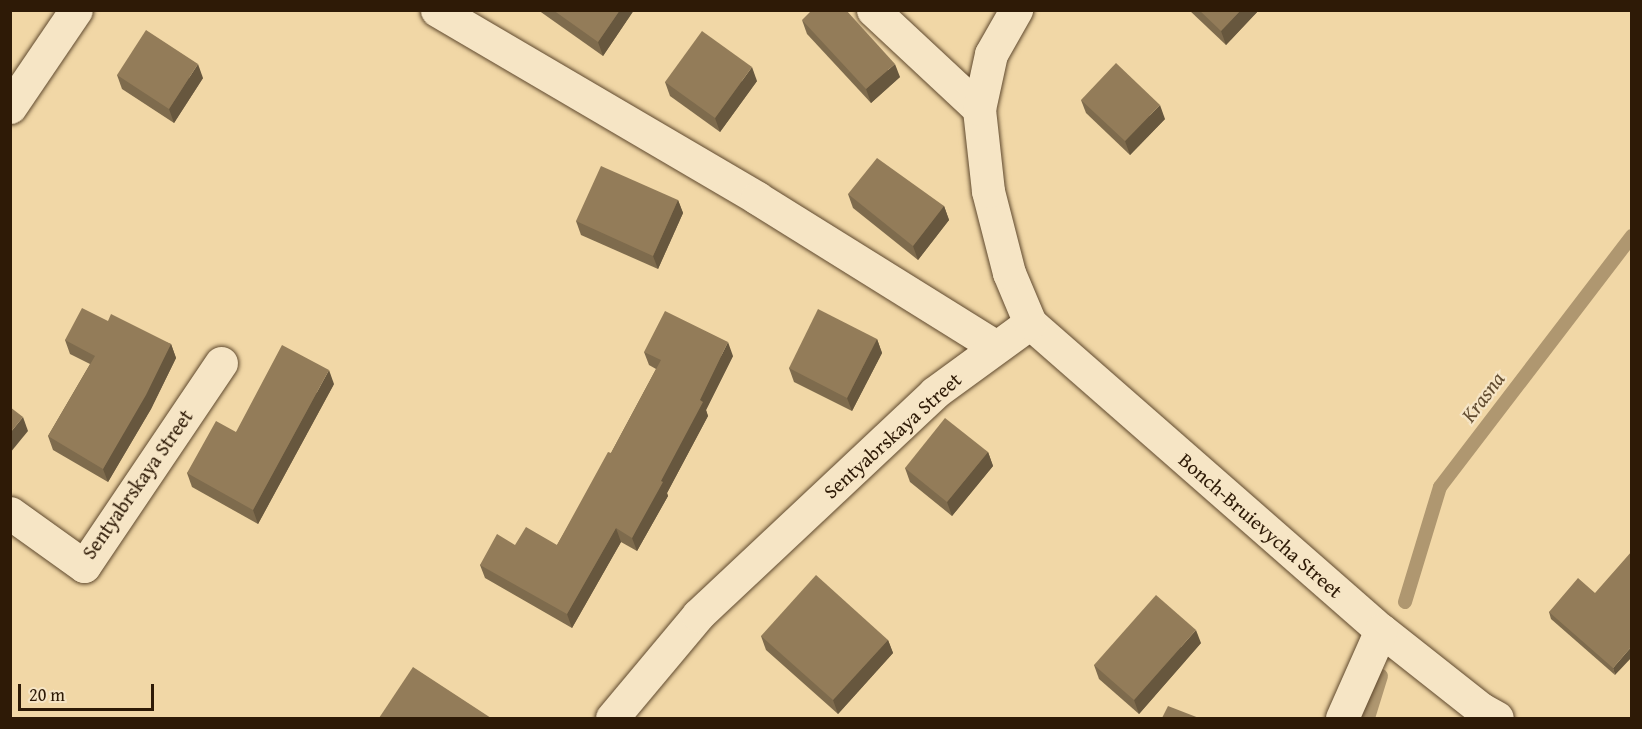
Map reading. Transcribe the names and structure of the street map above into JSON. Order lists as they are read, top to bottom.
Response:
{
  "streets": {
    "street": ["Sentyabrskaya Street", "Bonch-Bruievycha Street"]
  },
  "crossings": [
    ["Sentyabrskaya Street", "Bonch-Bruievycha Street"]
  ],
  "water": ["Krasna"],
  "scale_bar": "20 m"
}
